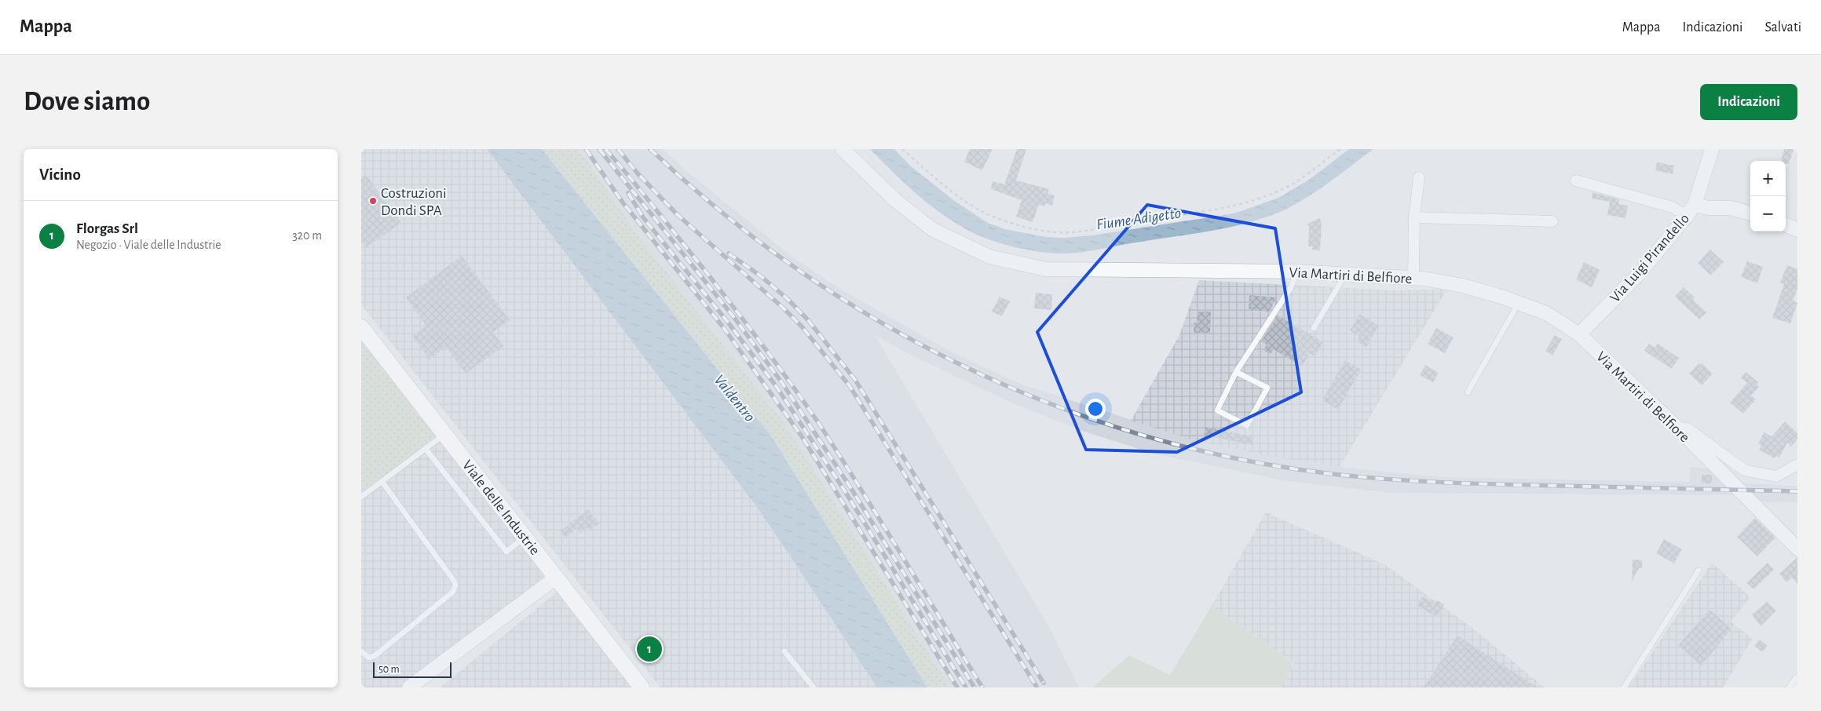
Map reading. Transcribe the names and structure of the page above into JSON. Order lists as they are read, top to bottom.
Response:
{
  "streets": {
    "main road": ["Viale delle Industrie"],
    "street": ["Via Luigi Pirandello", "Via Martiri di Belfiore"]
  },
  "crossings": [
    ["Via Luigi Pirandello", "Via Martiri di Belfiore"]
  ],
  "water": ["Fiume Adigetto", "Valdentro"],
  "places": ["Costruzioni Dondi SPA"],
  "scale_bar": "50 m",
  "page": {
    "header": "Mappa",
    "nav": ["Mappa", "Indicazioni", "Salvati"],
    "buttons": "Indicazioni",
    "title": "Dove siamo",
    "heading": "Vicino",
    "map_buttons": ["+", "−"],
    "list": [
      {
        "mark": "1",
        "name": "Florgas Srl",
        "note": "Negozio · Viale delle Industrie",
        "value": "320 m"
      }
    ],
    "pins": "1",
    "scale": "50 m"
  }
}
